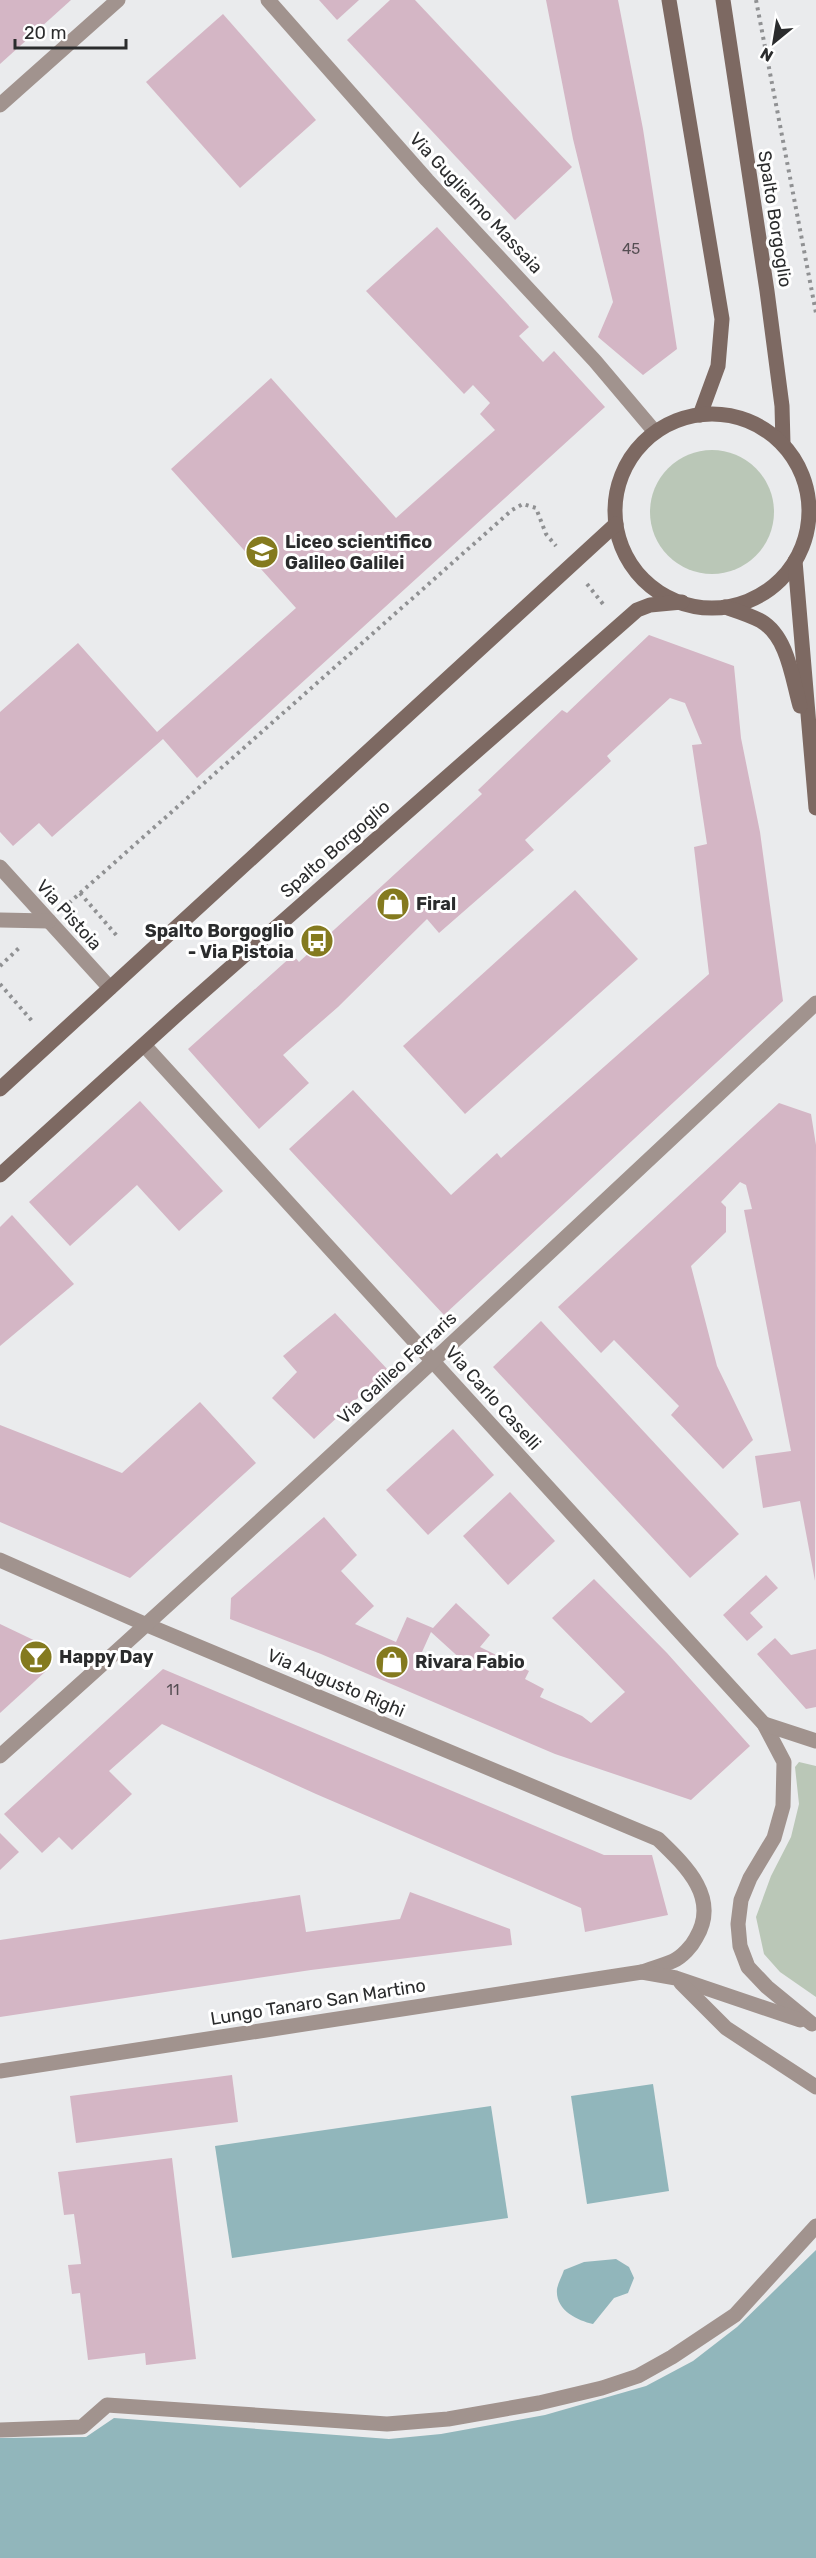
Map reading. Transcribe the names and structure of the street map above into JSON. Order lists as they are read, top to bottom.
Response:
{
  "streets": {
    "main road": ["Spalto Borgoglio"],
    "street": [
      "Via Guglielmo Massaia",
      "Via Pistoia",
      "Via Galileo Ferraris",
      "Via Carlo Caselli",
      "Via Augusto Righi",
      "Lungo Tanaro San Martino"
    ]
  },
  "crossings": [
    ["Via Guglielmo Massaia", "Spalto Borgoglio"],
    ["Spalto Borgoglio", "Via Carlo Caselli"],
    ["Via Galileo Ferraris", "Via Carlo Caselli"],
    ["Via Galileo Ferraris", "Via Augusto Righi"],
    ["Via Augusto Righi", "Lungo Tanaro San Martino"]
  ],
  "places": {
    "school or university": ["Liceo scientifico Galileo Galilei"],
    "shop": ["Firal", "Rivara Fabio"],
    "bus stop": ["Spalto Borgoglio - Via Pistoia"],
    "bar": ["Happy Day"]
  },
  "house_numbers": ["45", "11"],
  "scale_bar": "20 m",
  "north": "bottom left"
}
